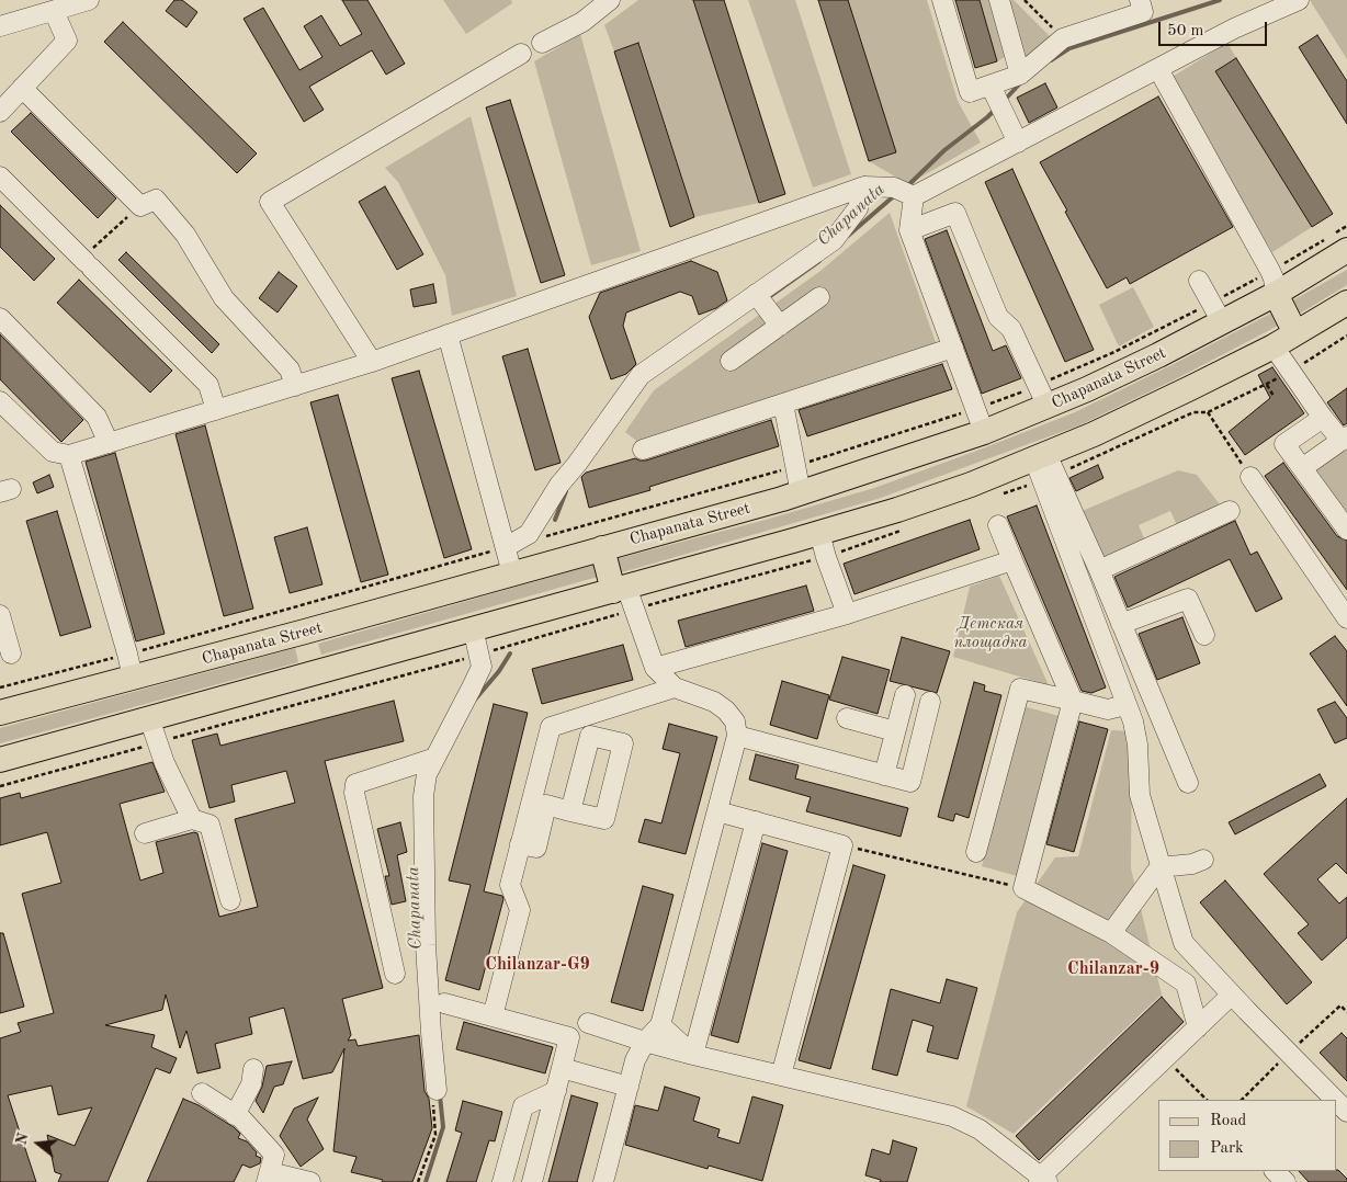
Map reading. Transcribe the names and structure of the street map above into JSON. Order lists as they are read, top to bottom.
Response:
{
  "streets": {
    "main road": ["Chapanata Street"]
  },
  "districts": ["Chilanzar-G9", "Chilanzar-9"],
  "water": ["Chapanata"],
  "parks": ["Детская площадка"],
  "legend": ["Road", "Park"],
  "scale_bar": "50 m",
  "north": "left"
}
